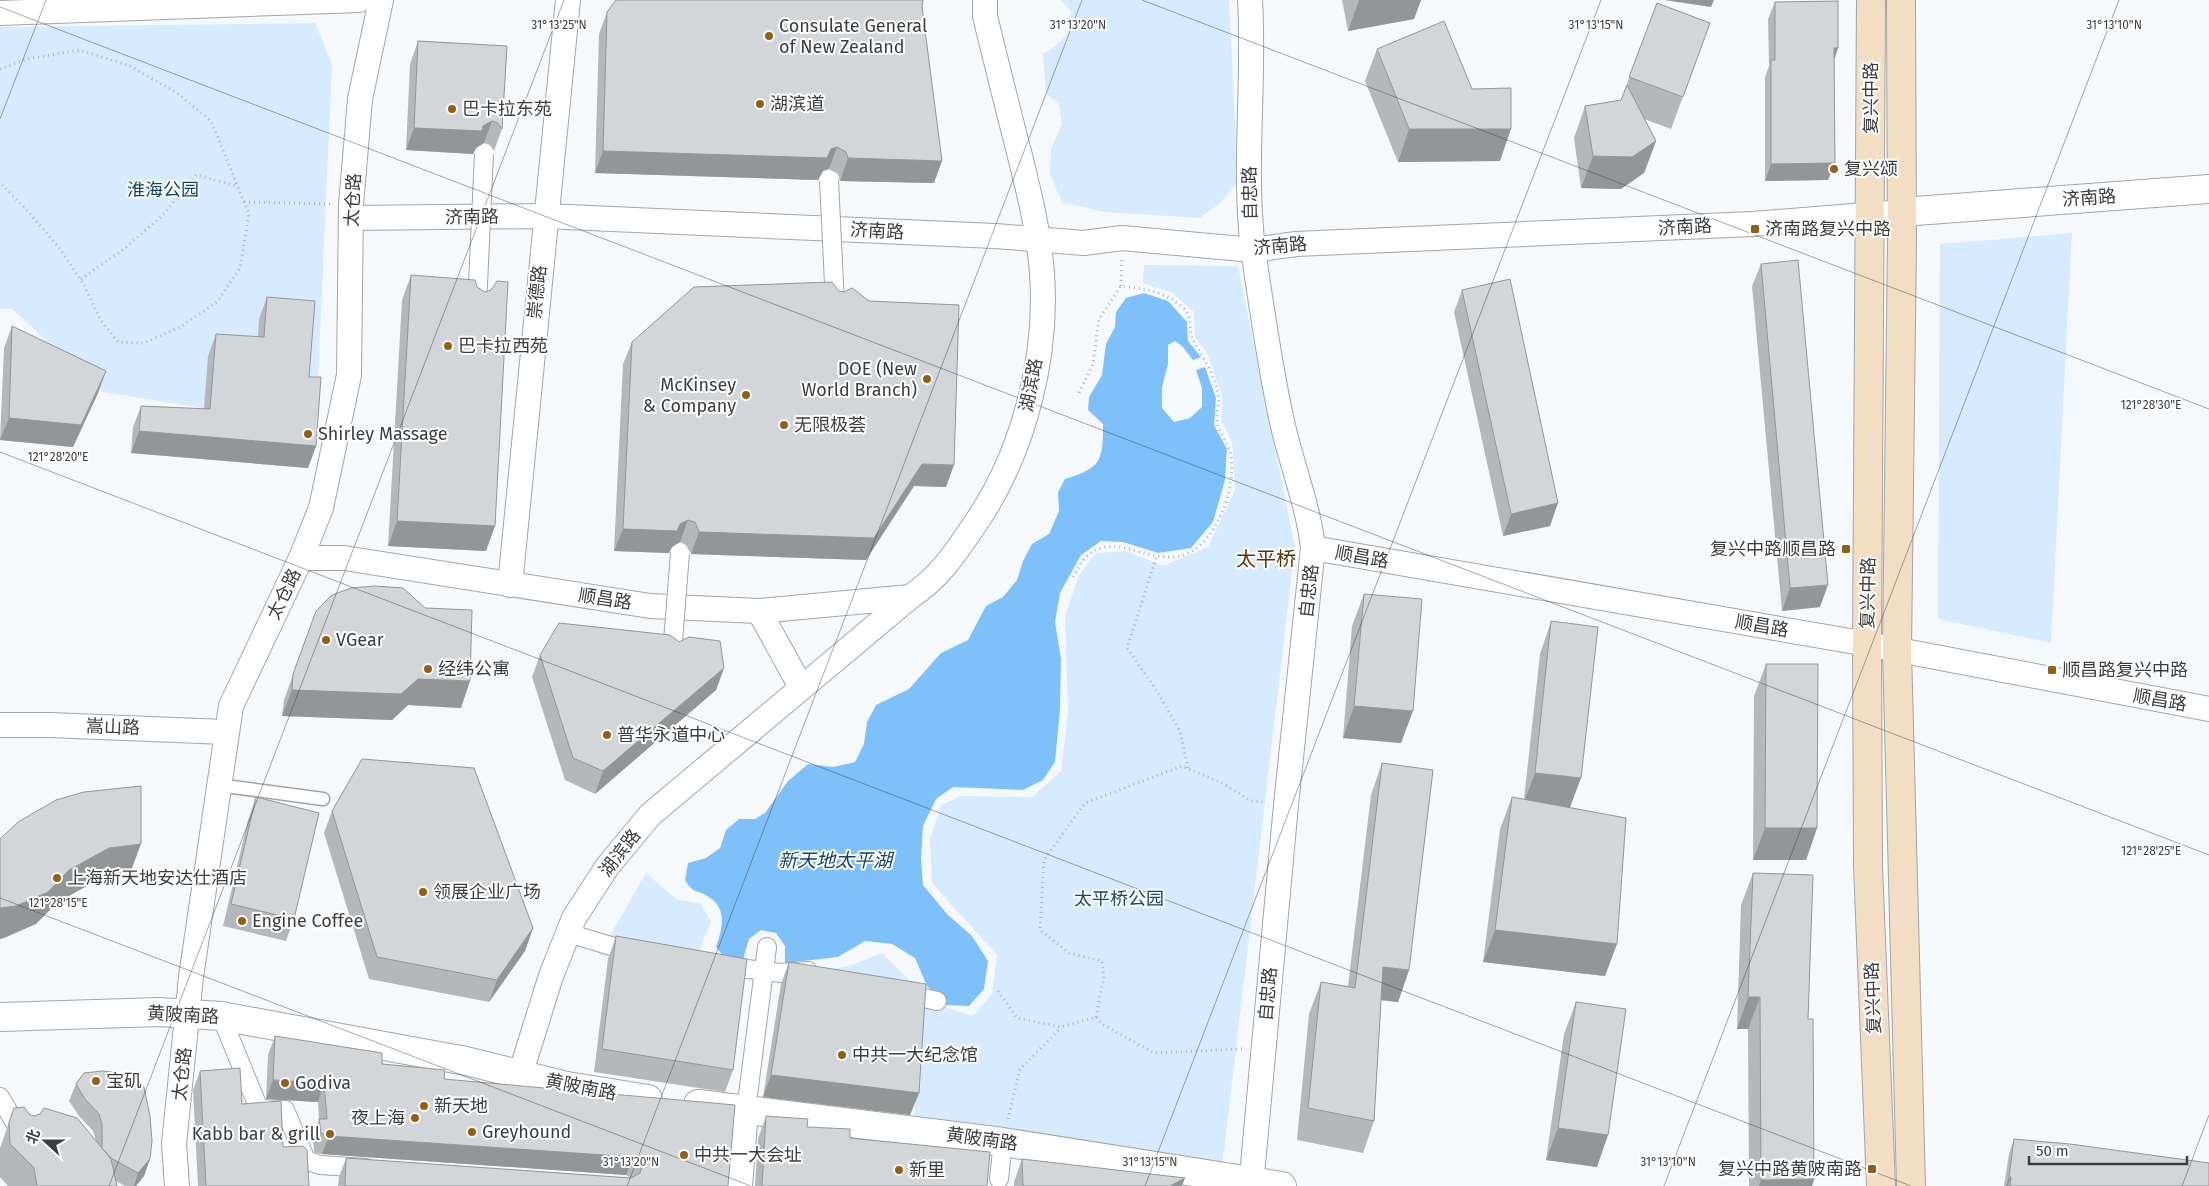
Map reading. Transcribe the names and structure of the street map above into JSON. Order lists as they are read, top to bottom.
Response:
{
  "streets": {
    "main road": ["复兴中路"],
    "street": [
      "自忠路",
      "济南路",
      "太仓路",
      "崇德路",
      "湖滨路",
      "顺昌路",
      "嵩山路",
      "黄陂南路"
    ]
  },
  "crossings": [
    ["复兴中路", "济南路"],
    ["复兴中路", "顺昌路"],
    ["自忠路", "济南路"],
    ["自忠路", "顺昌路"],
    ["自忠路", "黄陂南路"],
    ["济南路", "太仓路"],
    ["济南路", "崇德路"],
    ["济南路", "湖滨路"],
    ["太仓路", "顺昌路"],
    ["太仓路", "嵩山路"],
    ["太仓路", "黄陂南路"],
    ["崇德路", "顺昌路"],
    ["湖滨路", "顺昌路"],
    ["湖滨路", "黄陂南路"]
  ],
  "districts": ["太平桥"],
  "water": ["新天地太平湖"],
  "parks": ["淮海公园", "太平桥公园"],
  "places": {
    "other": [
      "Consulate General of New Zealand",
      "湖滨道",
      "巴卡拉东苑",
      "复兴颂",
      "巴卡拉西苑",
      "DOE (New World Branch)",
      "McKinsey & Company",
      "无限极荟",
      "Shirley Massage",
      "VGear",
      "经纬公寓",
      "普华永道中心",
      "上海新天地安达仕酒店",
      "领展企业广场",
      "Engine Coffee",
      "中共一大纪念馆",
      "宝矶",
      "Godiva",
      "新天地",
      "夜上海",
      "Greyhound",
      "Kabb bar & grill",
      "中共一大会址",
      "新里"
    ],
    "transit": [
      "济南路复兴中路",
      "复兴中路顺昌路",
      "顺昌路复兴中路",
      "复兴中路黄陂南路"
    ]
  },
  "scale_bar": "50 m",
  "north": "left",
  "coordinates": [
    "31°13'25\"N",
    "31°13'20\"N",
    "31°13'15\"N",
    "31°13'10\"N",
    "121°28'30\"E",
    "121°28'20\"E",
    "121°28'25\"E",
    "121°28'15\"E"
  ]
}
